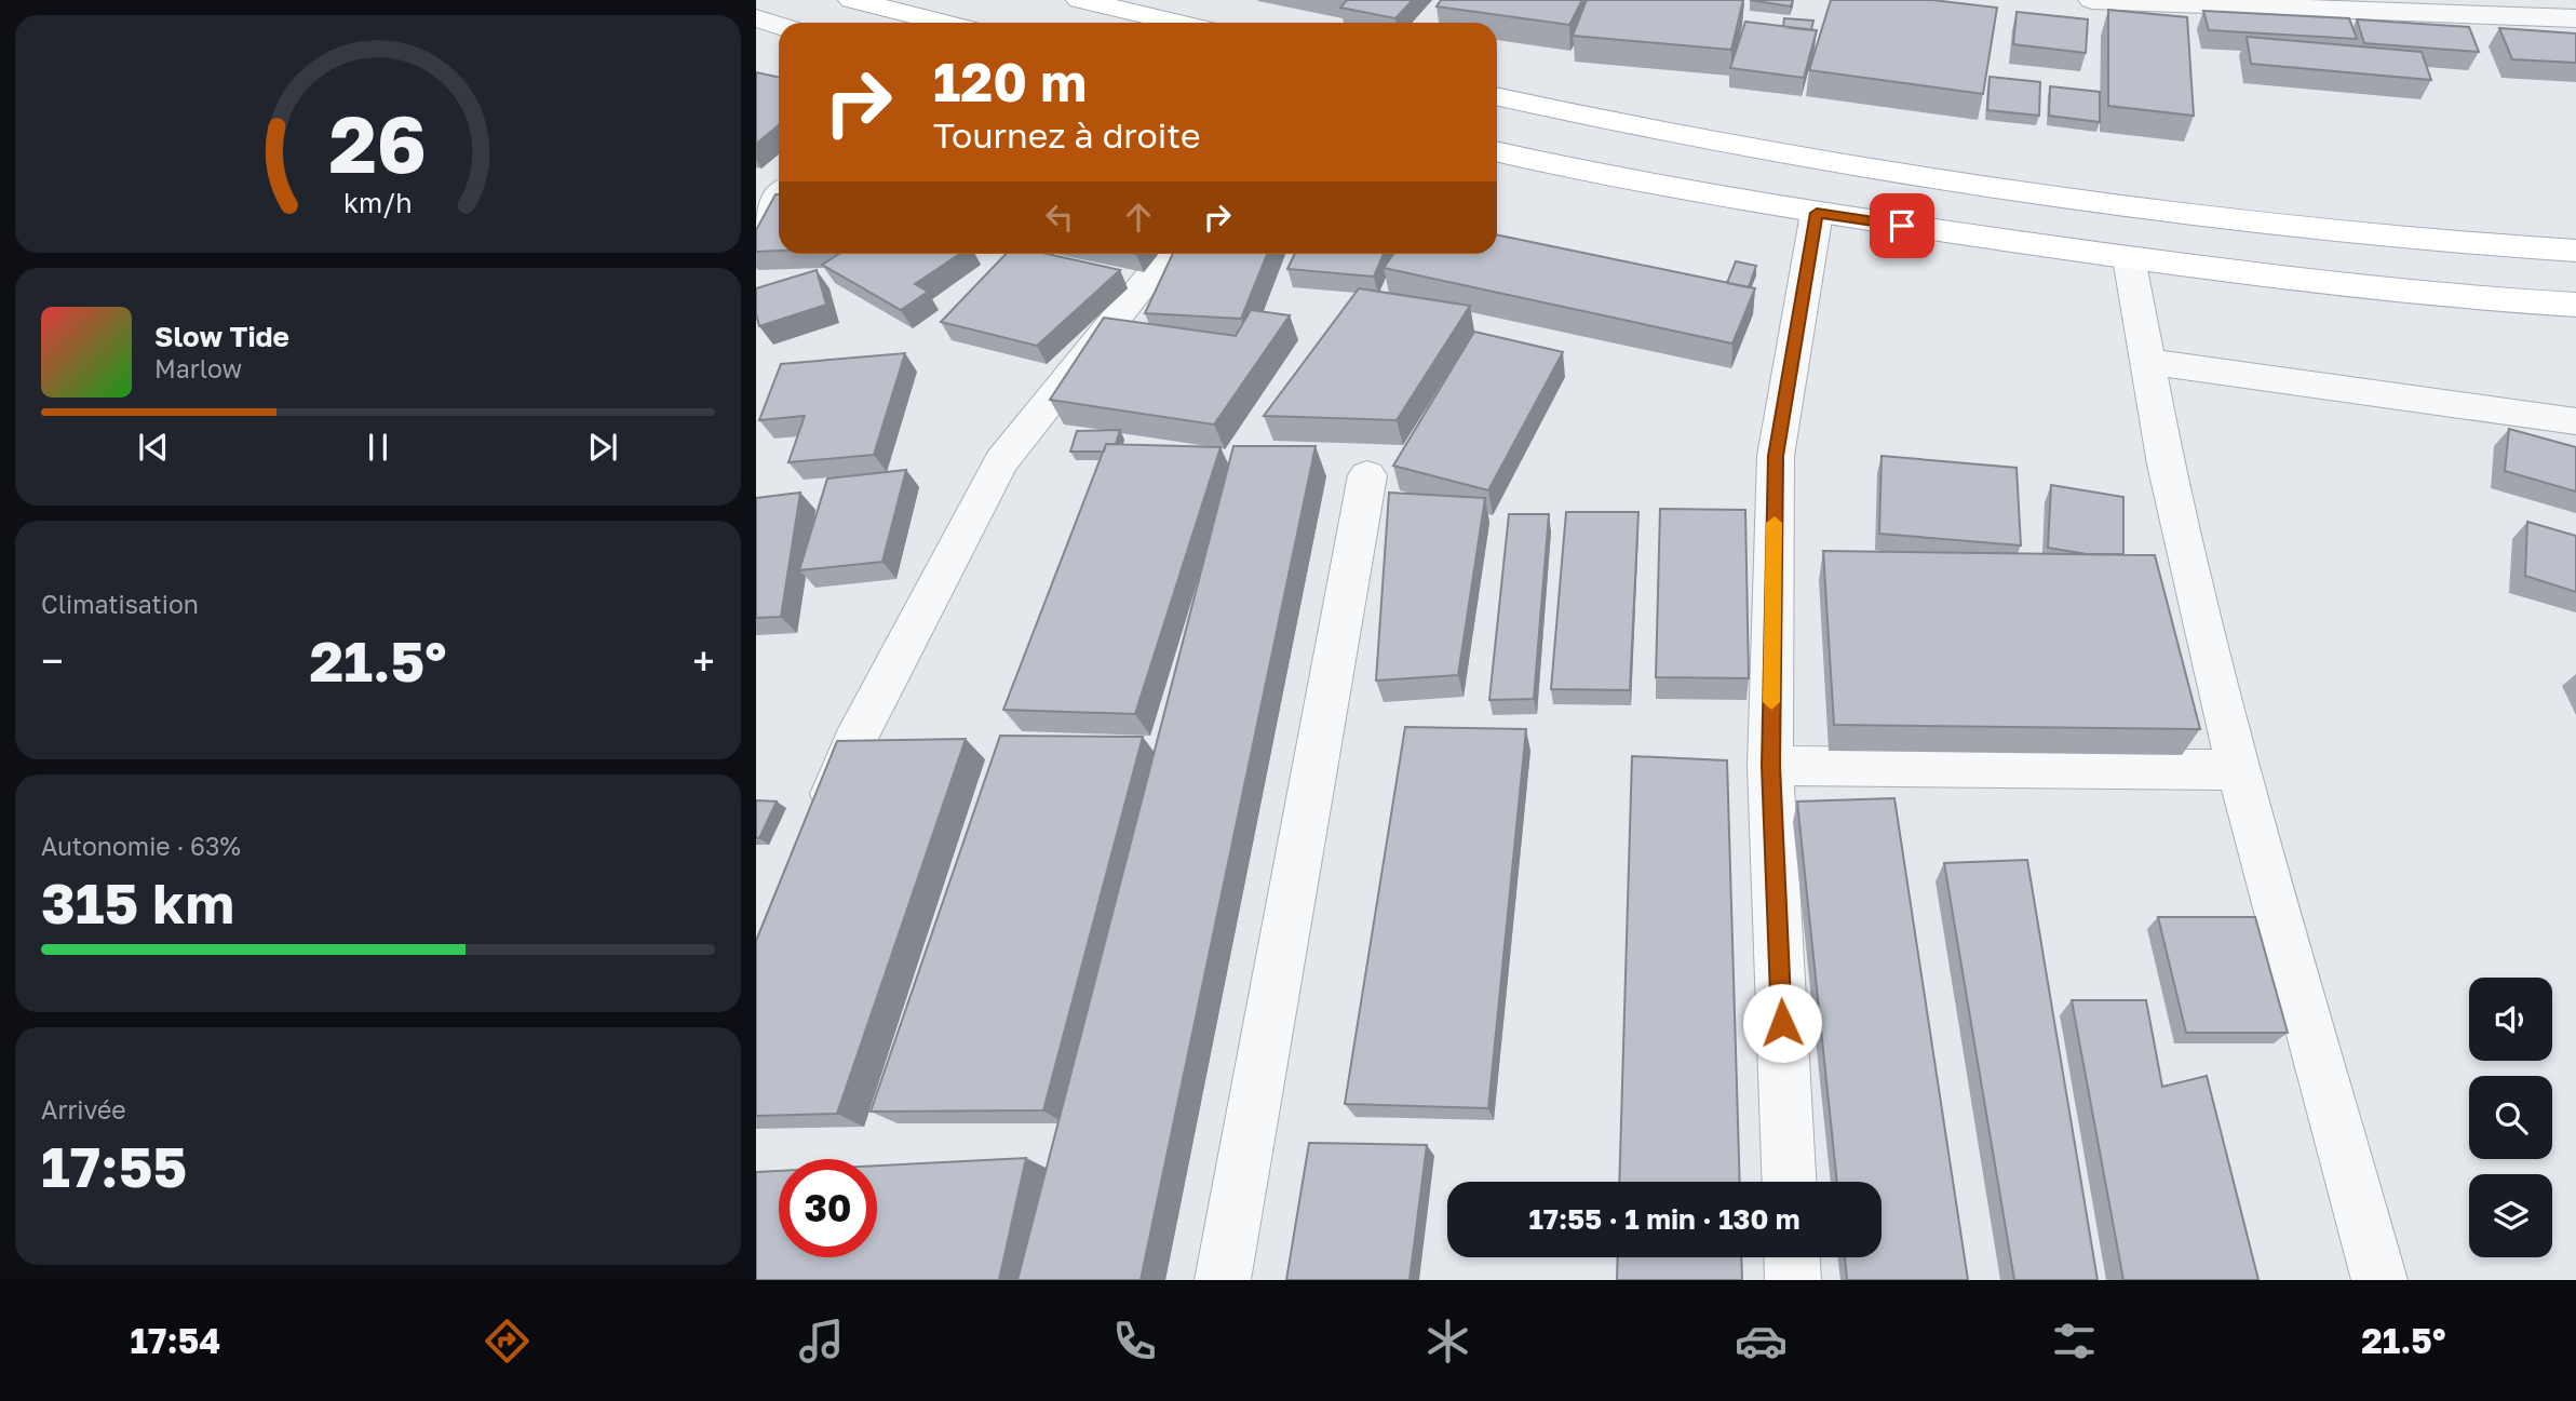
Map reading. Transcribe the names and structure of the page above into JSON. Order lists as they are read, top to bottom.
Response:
{
  "page": {
    "turn": ["120 m", "Tournez à droite"],
    "song": ["Slow Tide", "Marlow"],
    "tile": [
      "Climatisation",
      ["Autonomie · 63%", "315 km"],
      ["Arrivée", "17:55"]
    ],
    "heat": ["−", "21.5°", "+"],
    "limit": "30",
    "trip": "17:55 · 1 min · 130 m",
    "tabs": ["17:54", "21.5°"],
    "gauge": ["26", "km/h"]
  }
}
